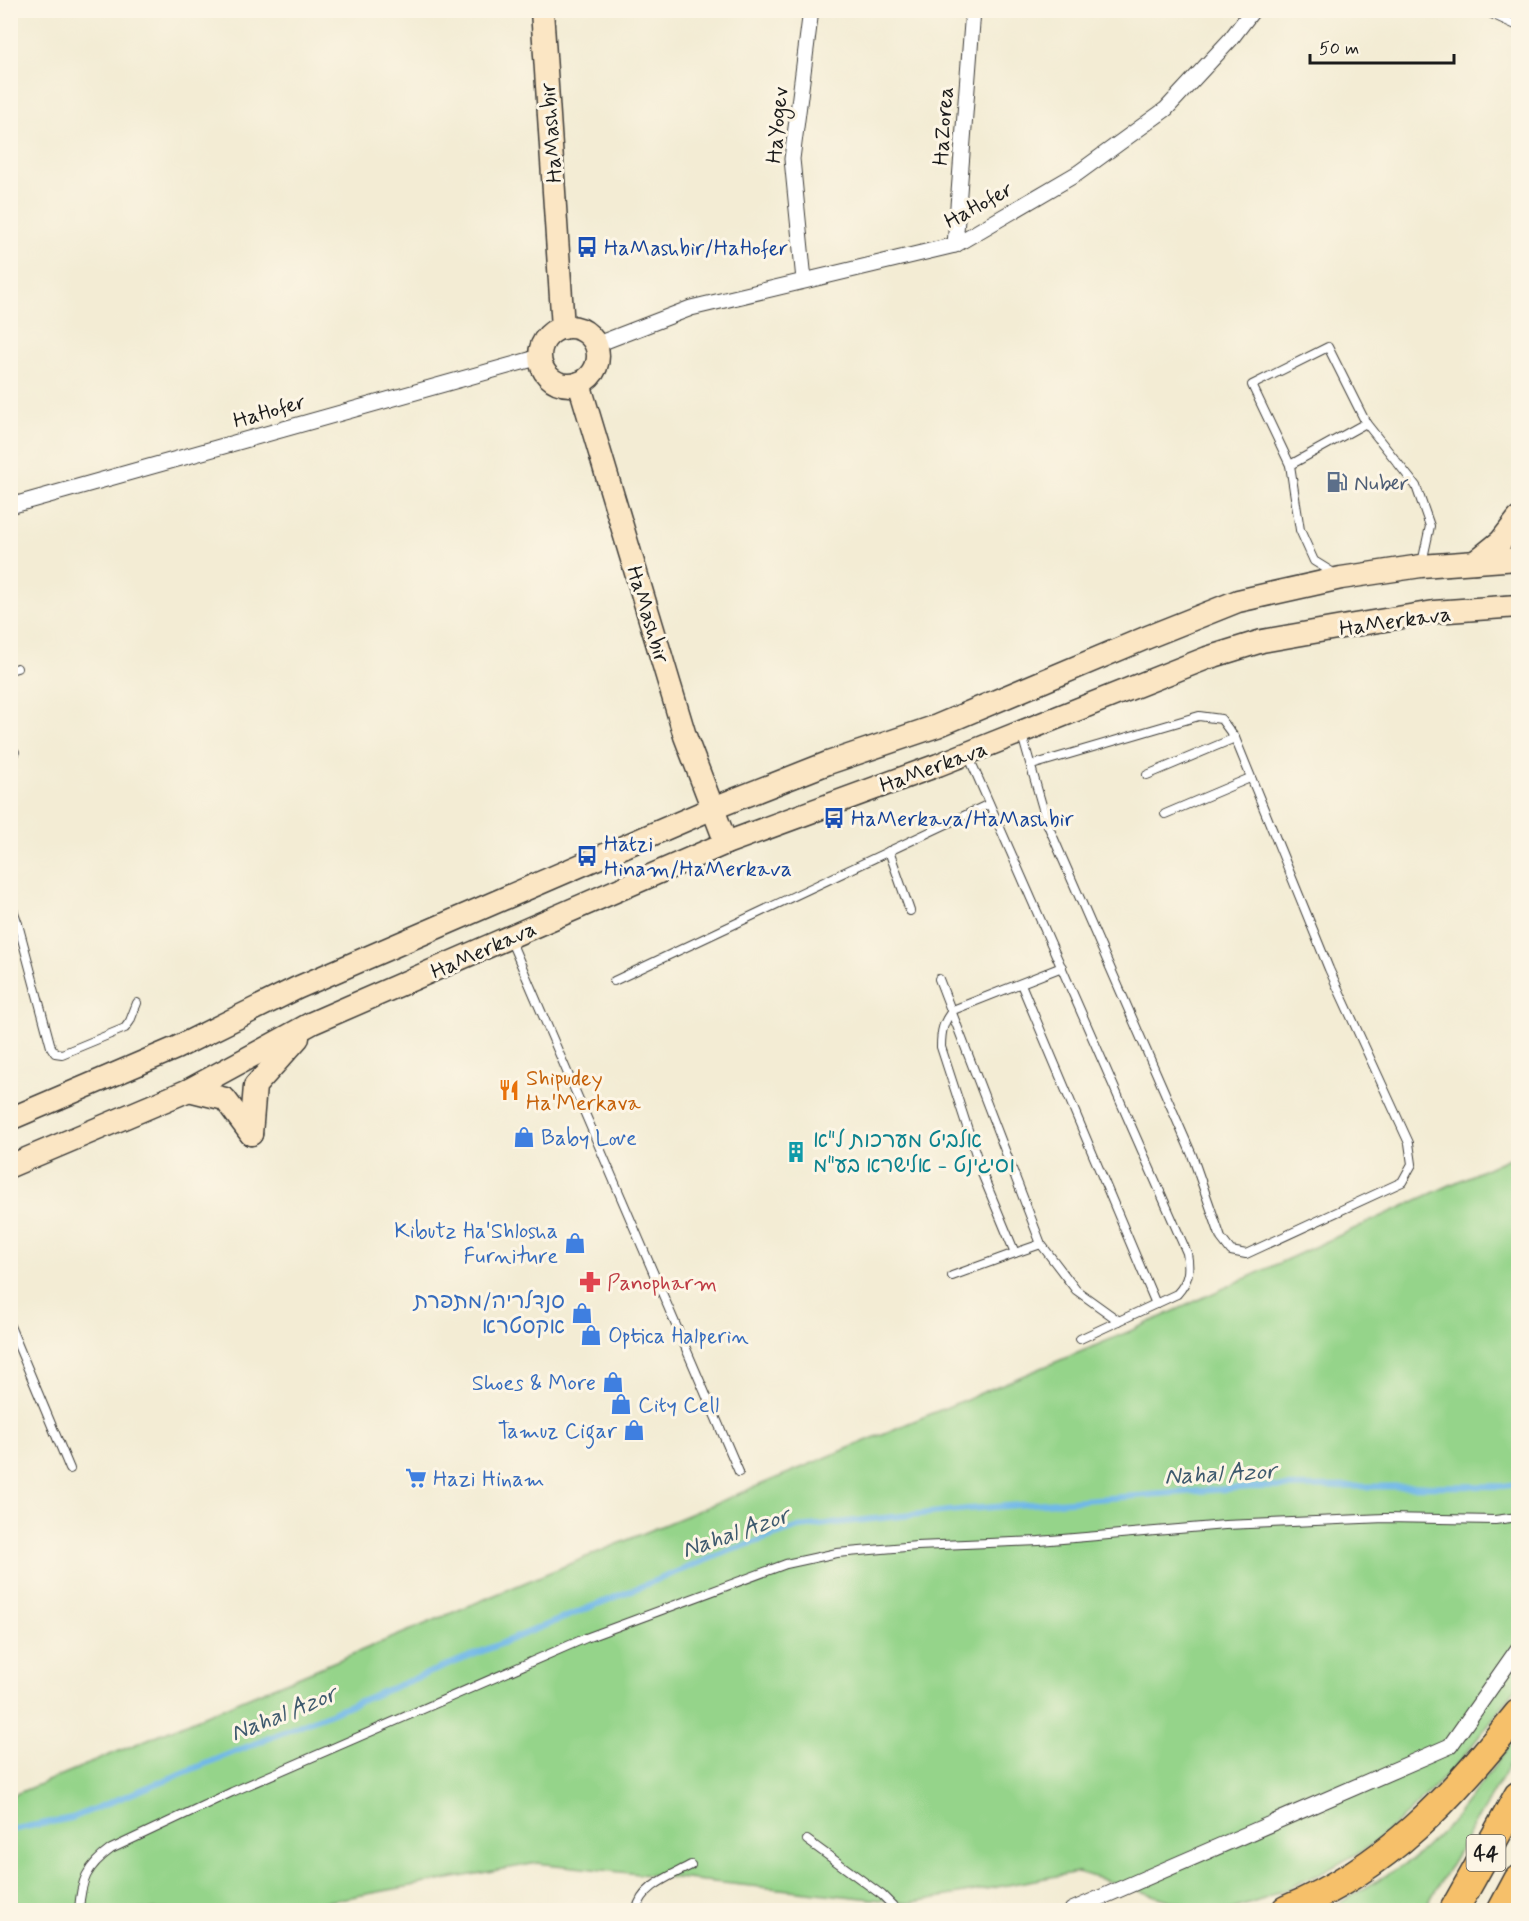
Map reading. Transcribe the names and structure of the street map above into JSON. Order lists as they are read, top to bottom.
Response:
{
  "streets": {
    "highway": ["44"],
    "street": [
      "HaYogev",
      "HaZorea",
      "HaMashbir",
      "HaHofer",
      "HaMerkava"
    ]
  },
  "crossings": [
    ["HaYogev", "HaHofer"],
    ["HaZorea", "HaHofer"],
    ["HaMashbir", "HaHofer"],
    ["HaMashbir", "HaMerkava"]
  ],
  "water": ["Nahal Azor"],
  "places": {
    "bus stop": ["HaMashbir/HaHofer", "HaMerkava/HaMashbir", "Hatzi Hinam/HaMerkava"],
    "fuel station": ["Nuber"],
    "restaurant": ["Shipudey Ha'Merkava"],
    "shop": [
      "Baby Love",
      "Kibutz Ha'Shlosha Furniture",
      "סנדלריה/מתפרת אקסטרא",
      "Optica Halperin",
      "Shoes & More",
      "City Cell",
      "Tamuz Cigar"
    ],
    "building": ["אלביט מערכות ל\"א וסיגינט - אלישרא בע\"מ"],
    "pharmacy": ["Panopharm"],
    "supermarket": ["Hazi Hinam"]
  },
  "scale_bar": "50 m"
}
